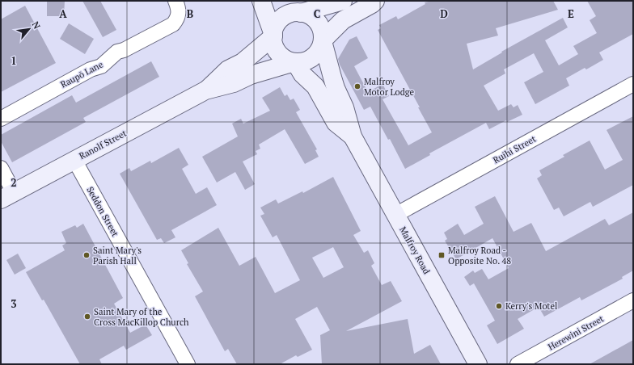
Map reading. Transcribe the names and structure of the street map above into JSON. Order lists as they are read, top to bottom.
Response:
{
  "streets": {
    "main road": ["Ranolf Street", "Malfroy Road"],
    "street": [
      "Raupō Lane",
      "Ruihi Street",
      "Seddon Street",
      "Herewini Street"
    ]
  },
  "crossings": [
    ["Ranolf Street", "Seddon Street"],
    ["Ranolf Street", "Malfroy Road"],
    ["Ruihi Street", "Malfroy Road"]
  ],
  "places": {
    "other": [
      "Malfroy Motor Lodge",
      "Saint Mary's Parish Hall",
      "Kerry's Motel",
      "Saint Mary of the Cross MacKillop Church"
    ],
    "transit": ["Malfroy Road - Opposite No. 48"]
  },
  "north": "top right",
  "grid": {
    "columns": [
      "A",
      "B",
      "C",
      "D",
      "E"
    ],
    "rows": ["1", "2", "3"]
  }
}
